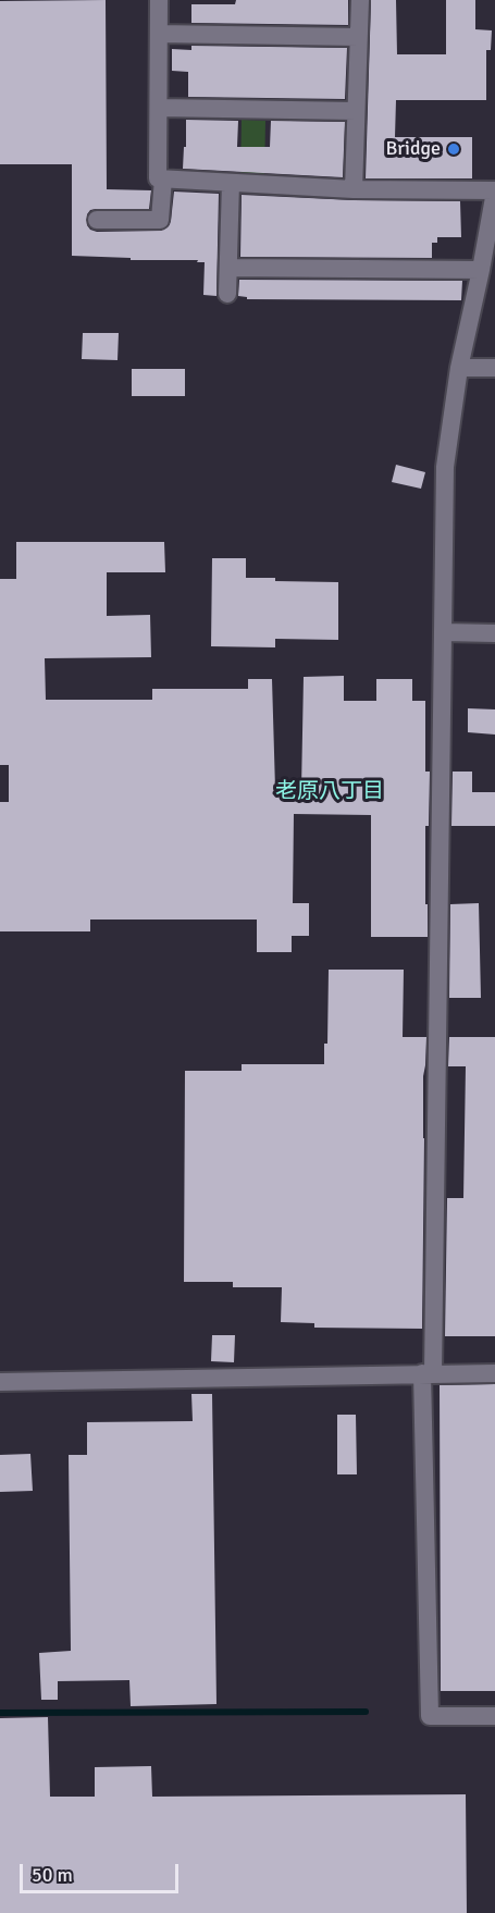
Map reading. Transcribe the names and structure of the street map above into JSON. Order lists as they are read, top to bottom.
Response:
{
  "districts": ["老原八丁目"],
  "places": ["Bridge"],
  "scale_bar": "50 m"
}
